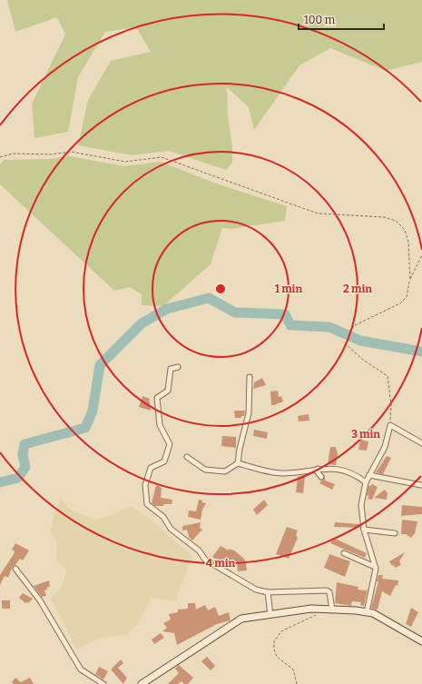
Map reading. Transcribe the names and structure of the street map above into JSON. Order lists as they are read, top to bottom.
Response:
{
  "scale_bar": "100 m",
  "rings": [
    "1 min",
    "2 min",
    "3 min",
    "4 min"
  ]
}
